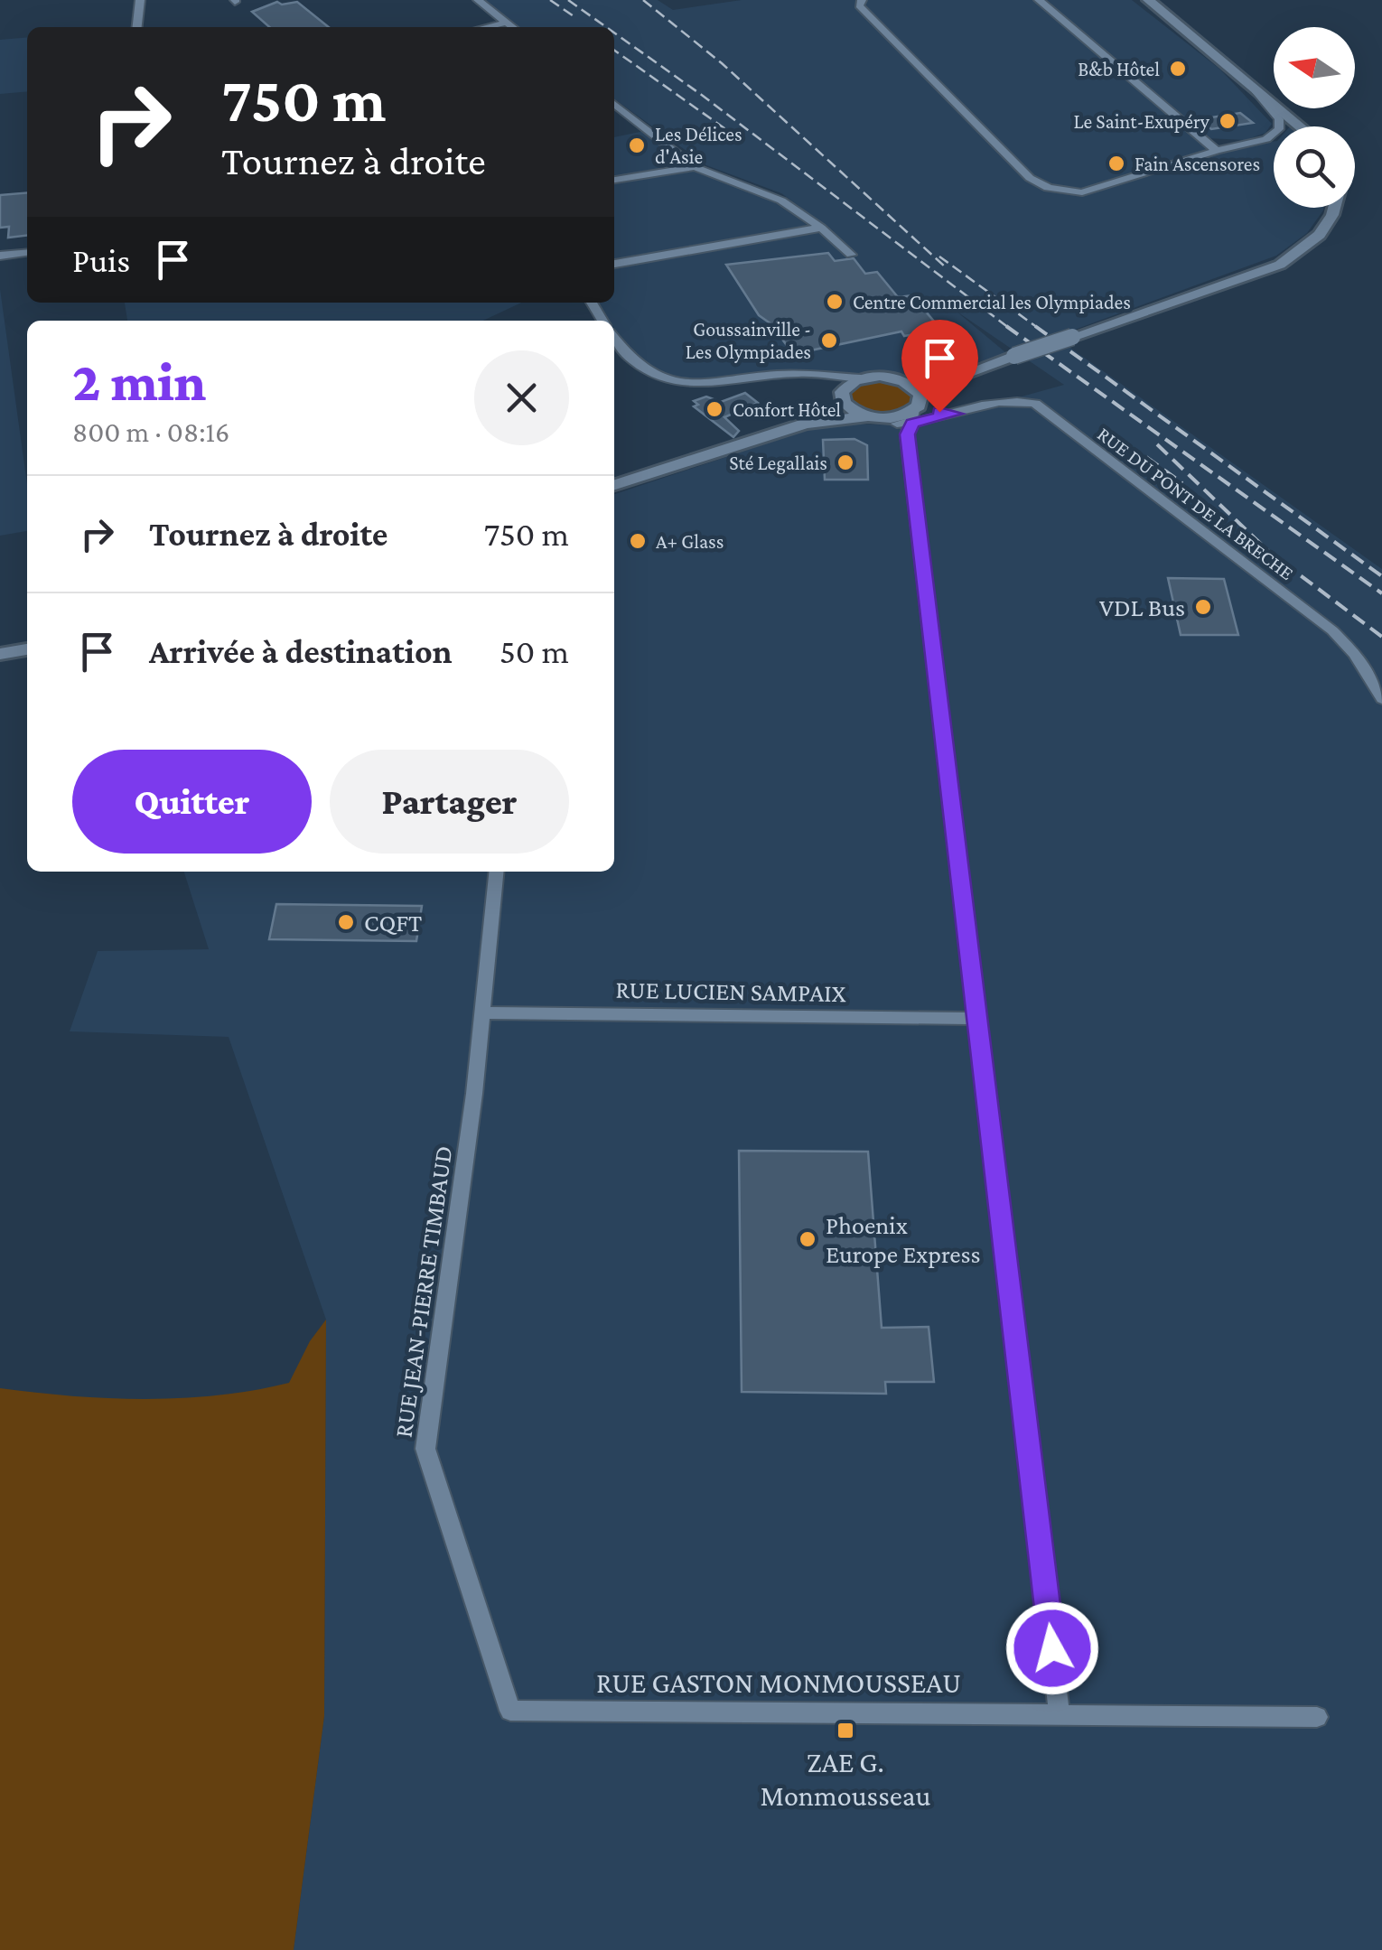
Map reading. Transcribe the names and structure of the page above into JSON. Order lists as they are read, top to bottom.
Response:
{
  "streets": {
    "street": [
      "RUE DU PONT DE LA BRECHE",
      "RUE LUCIEN SAMPAIX",
      "RUE JEAN-PIERRE TIMBAUD",
      "RUE GASTON MONMOUSSEAU"
    ]
  },
  "crossings": [
    ["RUE LUCIEN SAMPAIX", "RUE JEAN-PIERRE TIMBAUD"],
    ["RUE JEAN-PIERRE TIMBAUD", "RUE GASTON MONMOUSSEAU"]
  ],
  "places": {
    "other": [
      "B&b Hôtel",
      "Le Saint-Exupéry",
      "Les Délices d'Asie",
      "Fain Ascensores",
      "Centre Commercial les Olympiades",
      "Goussainville - Les Olympiades",
      "Confort Hôtel",
      "Sté Legallais",
      "A+ Glass",
      "VDL Bus",
      "CQFT",
      "Phoenix Europe Express"
    ],
    "transit": ["ZAE G. Monmousseau"]
  },
  "north": "left",
  "page": {
    "turn": ["750 m", "Tournez à droite"],
    "then": "Puis",
    "heading": ["2 min", "800 m · 08:16"],
    "list": [
      {
        "name": "Tournez à droite",
        "value": "750 m"
      },
      {
        "name": "Arrivée à destination",
        "value": "50 m"
      }
    ],
    "buttons": ["Quitter", "Partager"]
  }
}
